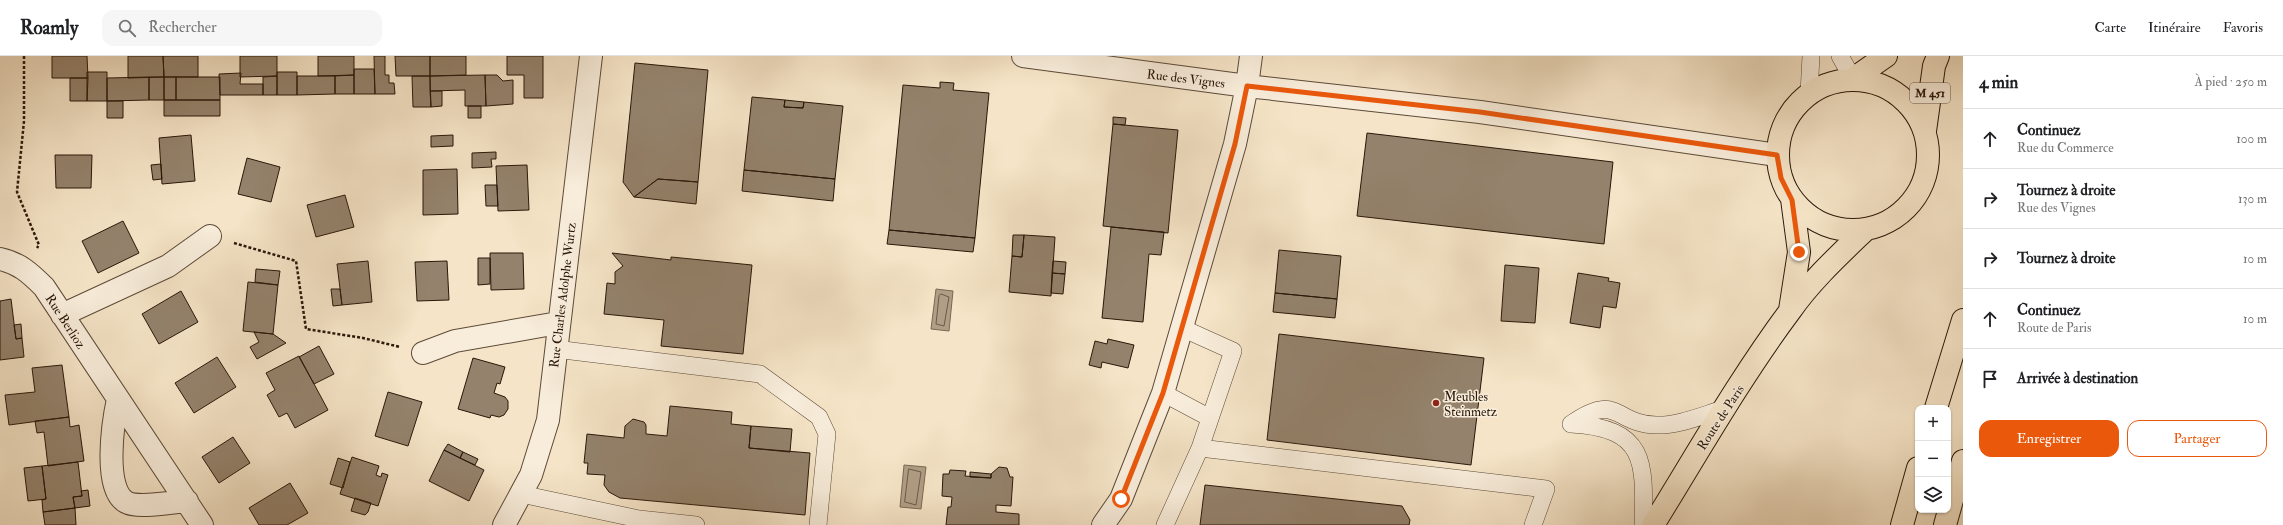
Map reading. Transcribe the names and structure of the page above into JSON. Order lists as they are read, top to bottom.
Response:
{
  "streets": {
    "main road": ["M 451", "Route de Paris"],
    "street": ["Rue des Vignes", "Rue Charles Adolphe Wurtz", "Rue Berlioz"]
  },
  "places": ["Meubles Steinmetz"],
  "page": {
    "header": "Roamly",
    "search": "Rechercher",
    "nav": ["Carte", "Itinéraire", "Favoris"],
    "heading": ["4 min", "À pied · 250 m"],
    "list": [
      ["Continuez", "Rue du Commerce", "100 m"],
      ["Tournez à droite", "Rue des Vignes", "130 m"],
      ["Tournez à droite", "10 m"],
      ["Continuez", "Route de Paris", "10 m"],
      "Arrivée à destination"
    ],
    "map_buttons": ["+", "−"],
    "buttons": ["Enregistrer", "Partager"]
  }
}
